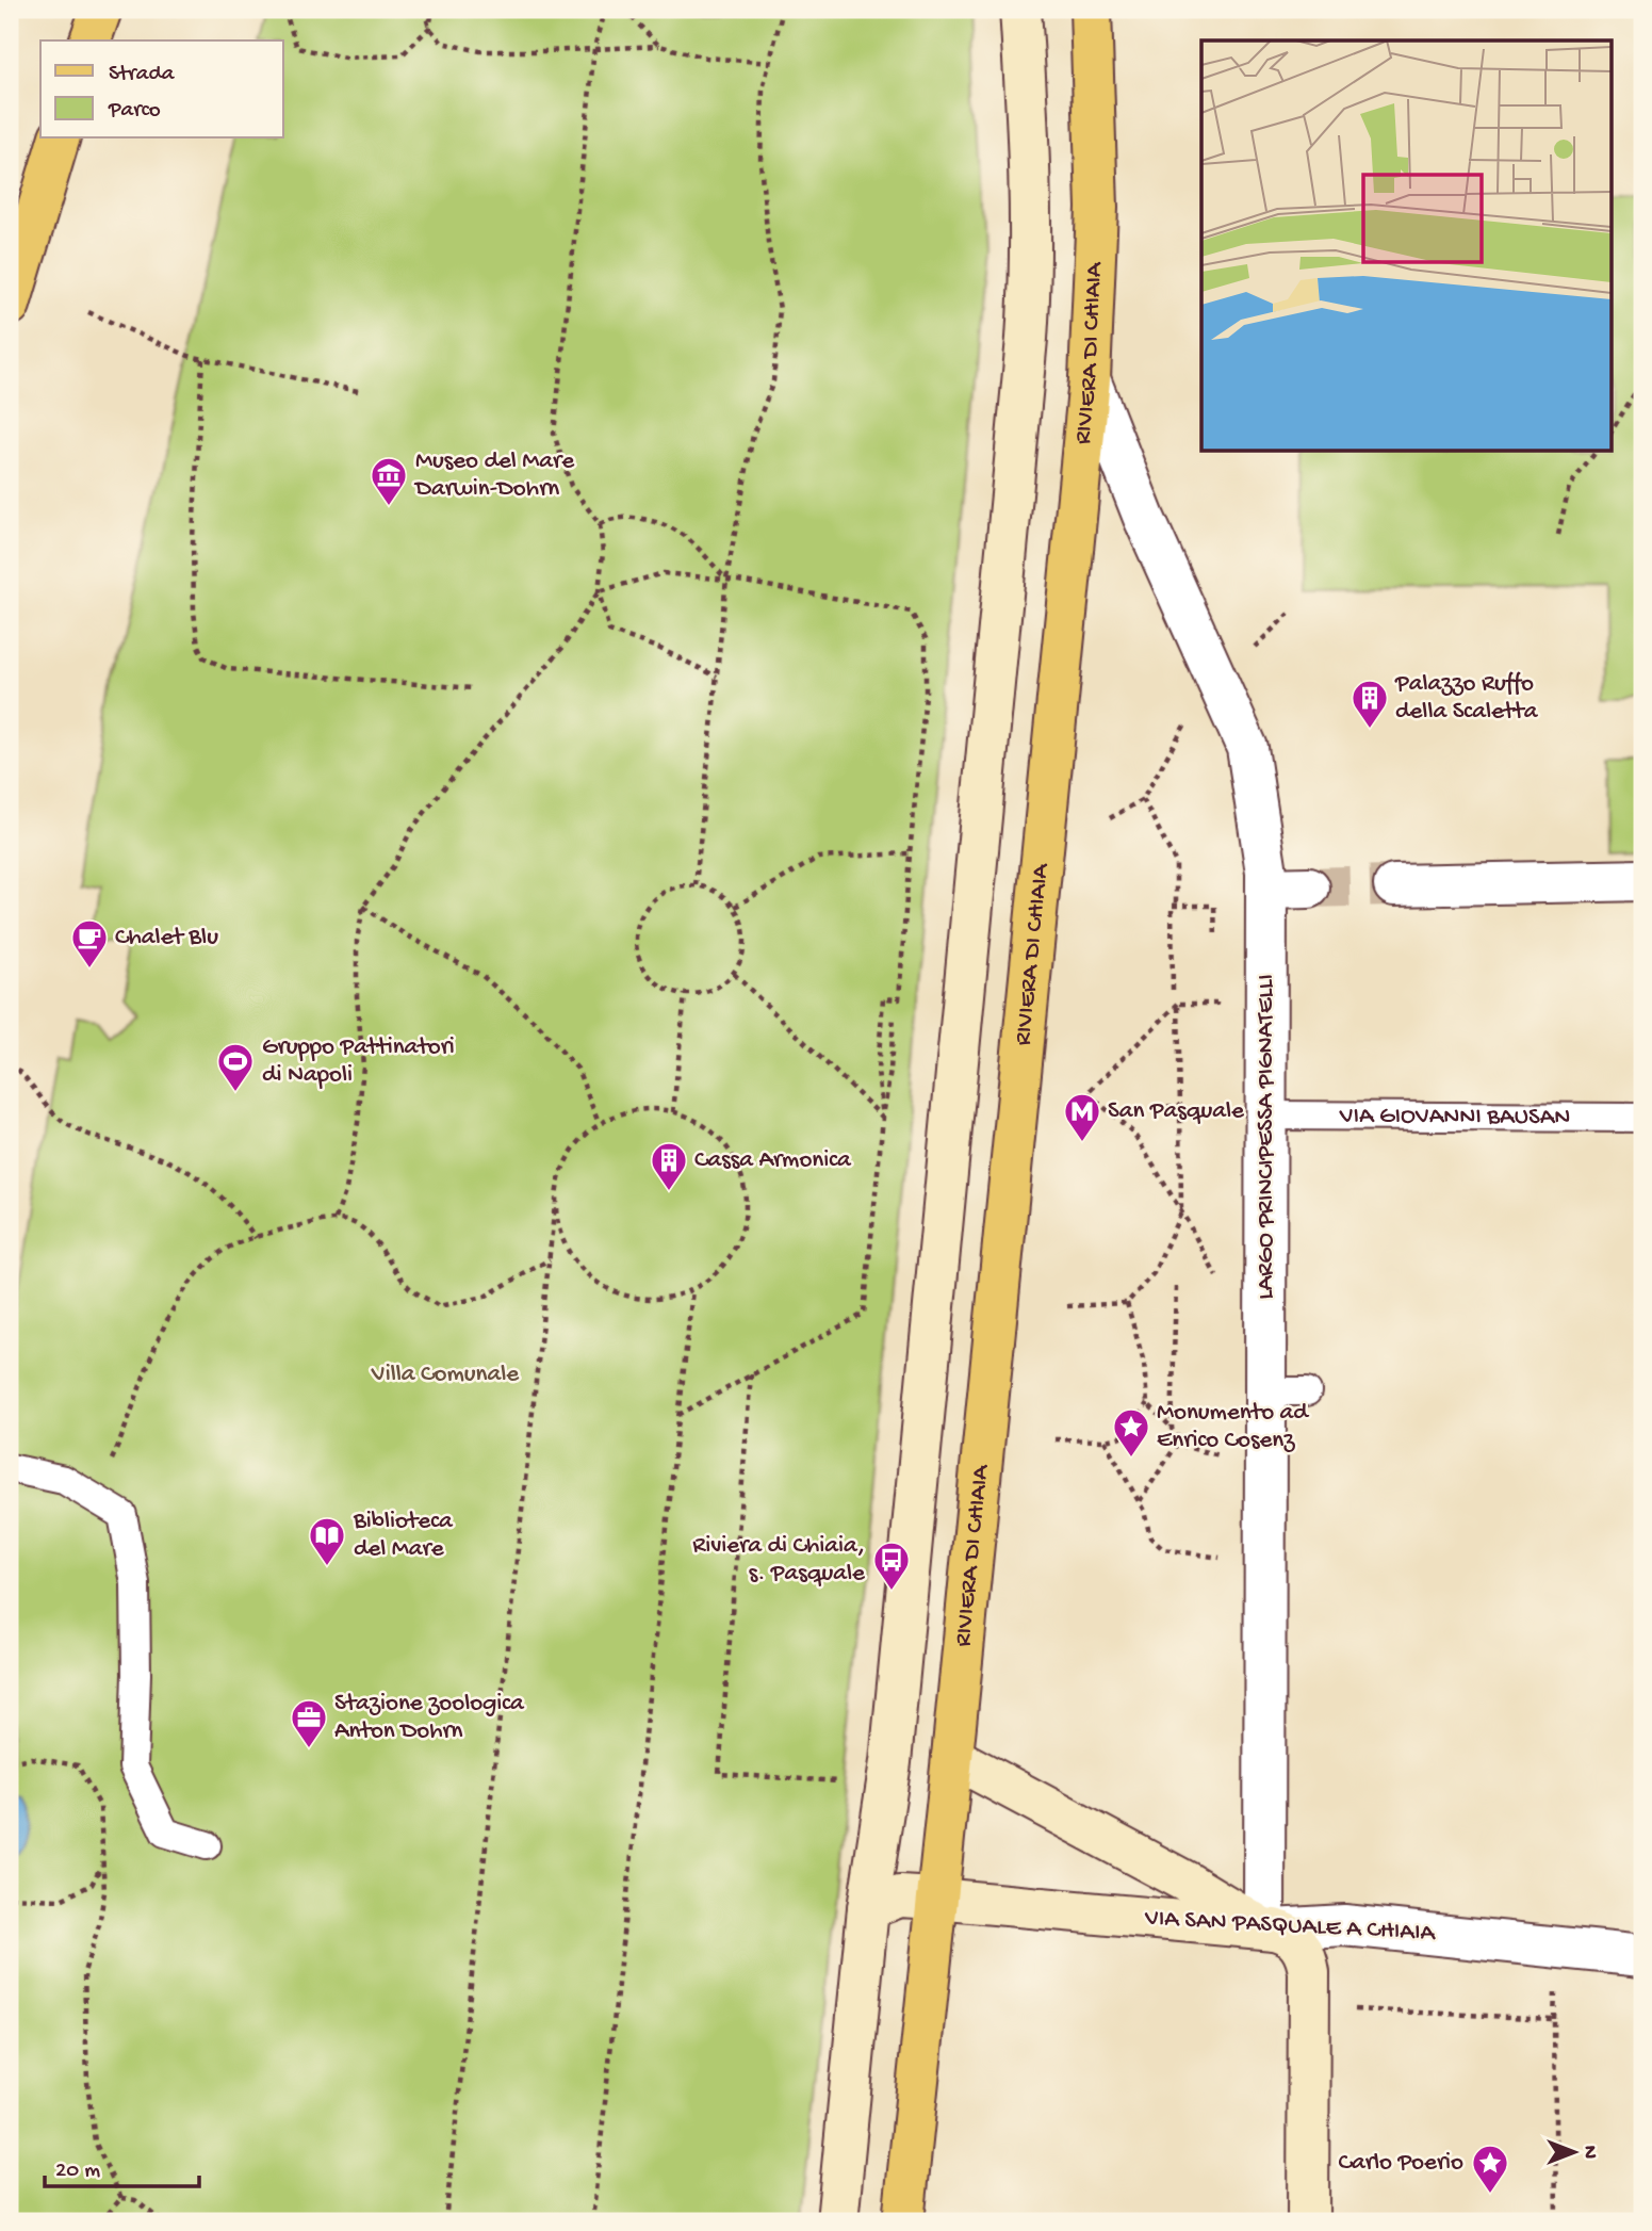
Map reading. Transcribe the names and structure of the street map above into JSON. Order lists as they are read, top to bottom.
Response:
{
  "streets": {
    "main road": ["RIVIERA DI CHIAIA"],
    "street": ["LARGO PRINCIPESSA PIGNATELLI", "VIA SAN PASQUALE A CHIAIA"],
    "lane": ["VIA GIOVANNI BAUSAN"]
  },
  "crossings": [
    ["RIVIERA DI CHIAIA", "LARGO PRINCIPESSA PIGNATELLI"],
    ["RIVIERA DI CHIAIA", "VIA SAN PASQUALE A CHIAIA"],
    ["VIA GIOVANNI BAUSAN", "LARGO PRINCIPESSA PIGNATELLI"],
    ["LARGO PRINCIPESSA PIGNATELLI", "VIA SAN PASQUALE A CHIAIA"]
  ],
  "parks": ["Villa Comunale"],
  "places": {
    "museum": ["Museo del Mare Darwin-Dohrn"],
    "building": ["Palazzo Ruffo della Scaletta", "Cassa Armonica"],
    "cafe": ["Chalet Blu"],
    "sports": ["Gruppo Pattinatori di Napoli"],
    "metro station": ["San Pasquale"],
    "place": ["Monumento ad Enrico Cosenz", "Carlo Poerio"],
    "library": ["Biblioteca del Mare"],
    "bus stop": ["Riviera di Chiaia, s. Pasquale"],
    "office": ["Stazione zoologica Anton Dohrn"]
  },
  "legend": ["Strada", "Parco"],
  "scale_bar": "20 m",
  "north": "right"
}
